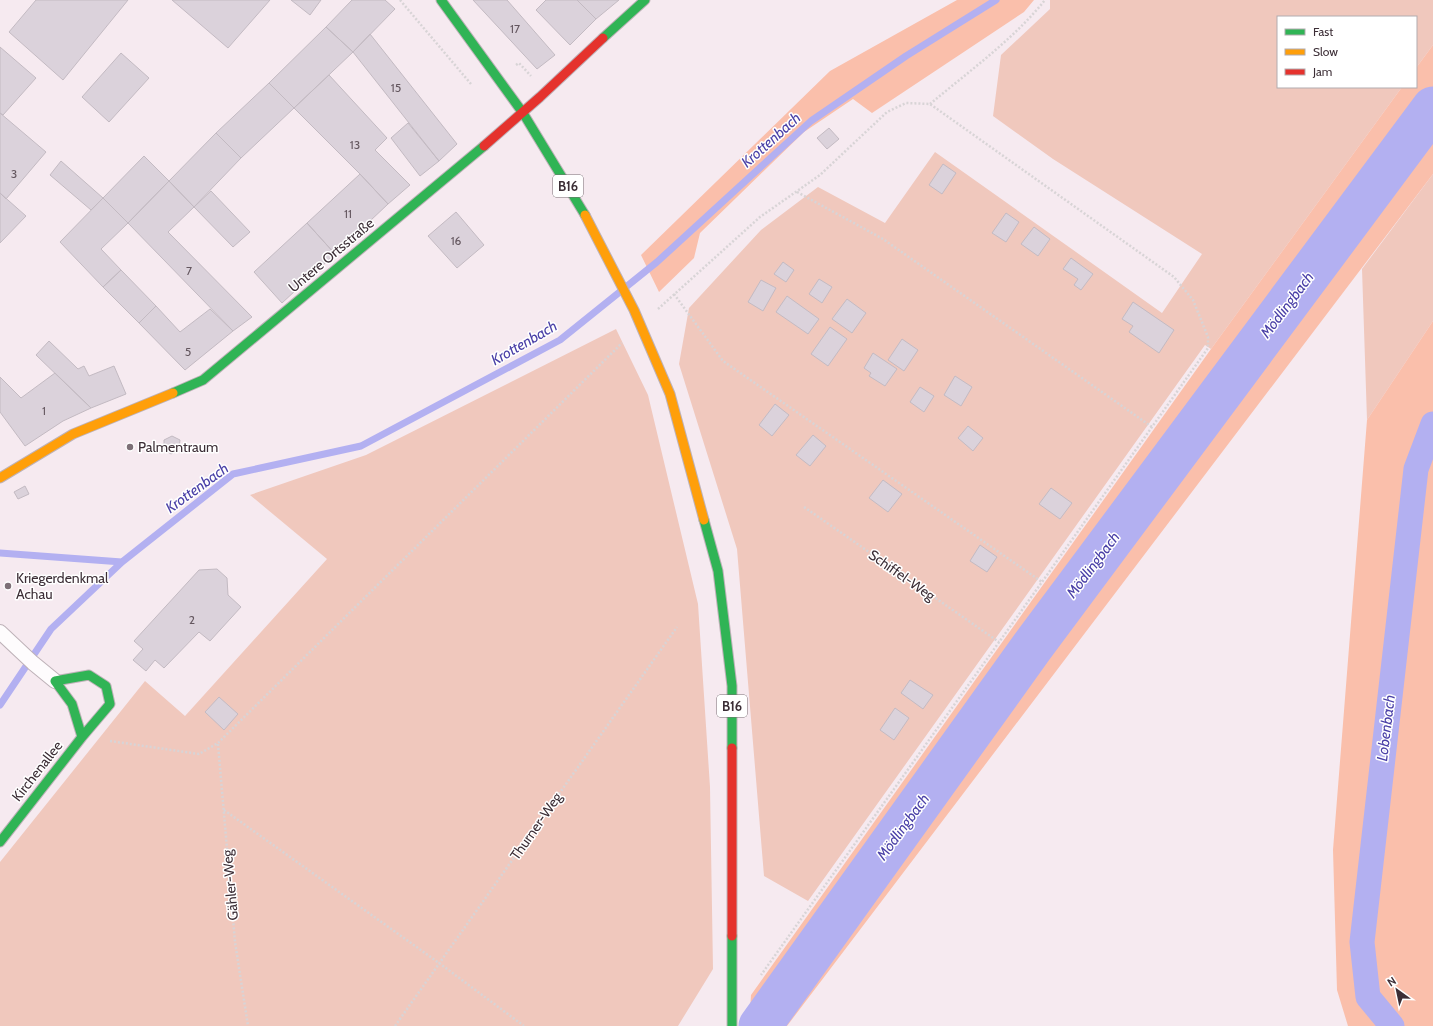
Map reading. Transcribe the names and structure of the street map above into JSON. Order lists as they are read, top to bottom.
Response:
{
  "streets": {
    "street": ["B16", "Untere Ortsstraße", "Kirchenallee"],
    "path": ["Schiffel-Weg", "Thurner-Weg", "Gähler-Weg"]
  },
  "crossings": [
    ["B16", "Untere Ortsstraße"]
  ],
  "water": ["Krottenbach", "Mödlingbach", "Lobenbach"],
  "places": ["Palmentraum", "Kriegerdenkmal Achau"],
  "house_numbers": [
    "17",
    "15",
    "13",
    "3",
    "11",
    "16",
    "7",
    "5",
    "1",
    "2"
  ],
  "legend": ["Fast", "Slow", "Jam"],
  "north": "top left"
}
